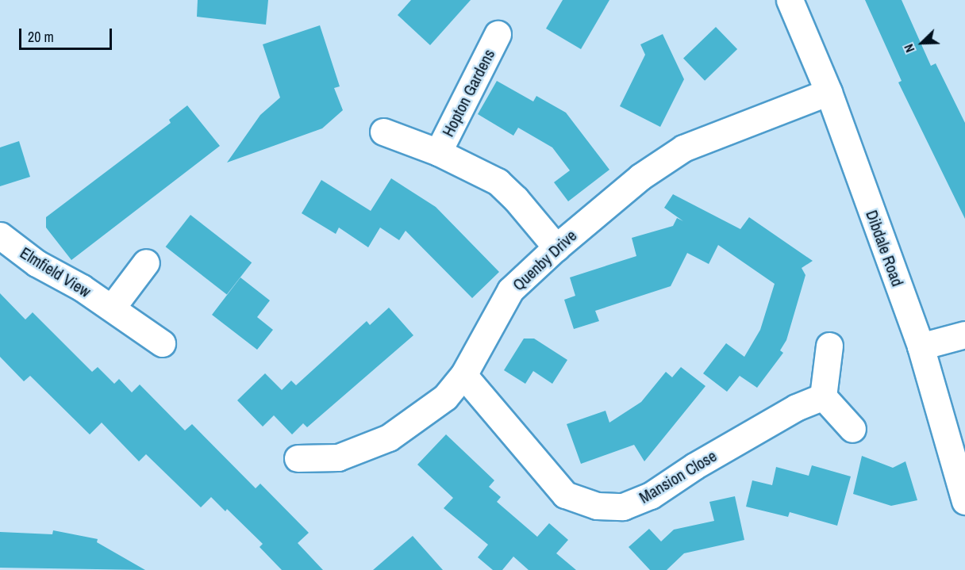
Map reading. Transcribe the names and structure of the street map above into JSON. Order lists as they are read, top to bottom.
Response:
{
  "streets": {
    "street": [
      "Hopton Gardens",
      "Dibdale Road",
      "Quenby Drive",
      "Elmfield View",
      "Mansion Close"
    ]
  },
  "crossings": [
    ["Hopton Gardens", "Quenby Drive"],
    ["Dibdale Road", "Quenby Drive"],
    ["Quenby Drive", "Mansion Close"]
  ],
  "scale_bar": "20 m",
  "north": "bottom left"
}
